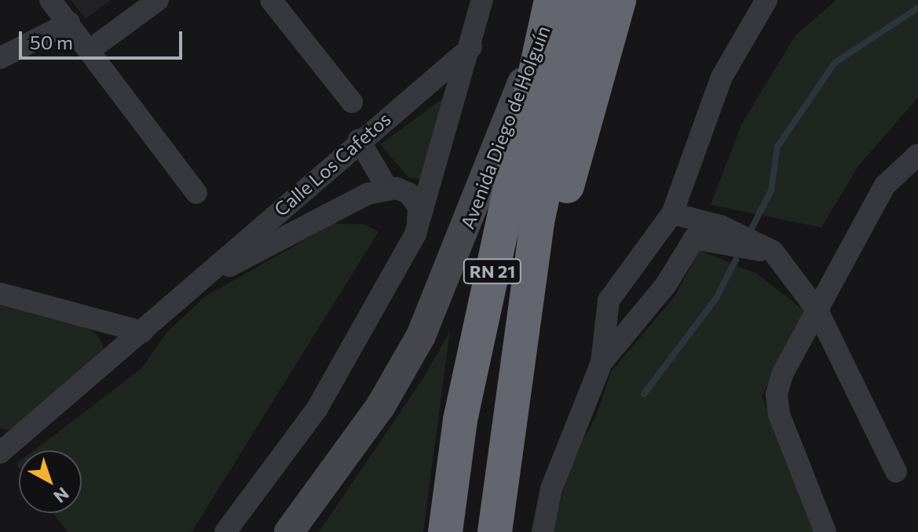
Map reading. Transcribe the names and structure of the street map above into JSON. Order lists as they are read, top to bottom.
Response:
{
  "streets": {
    "highway": ["RN 21"],
    "street": ["Avenida Diego de Holguín", "Calle Los Cafetos"]
  },
  "crossings": [
    ["Avenida Diego de Holguín", "RN 21"]
  ],
  "scale_bar": "50 m",
  "north": "bottom right"
}
